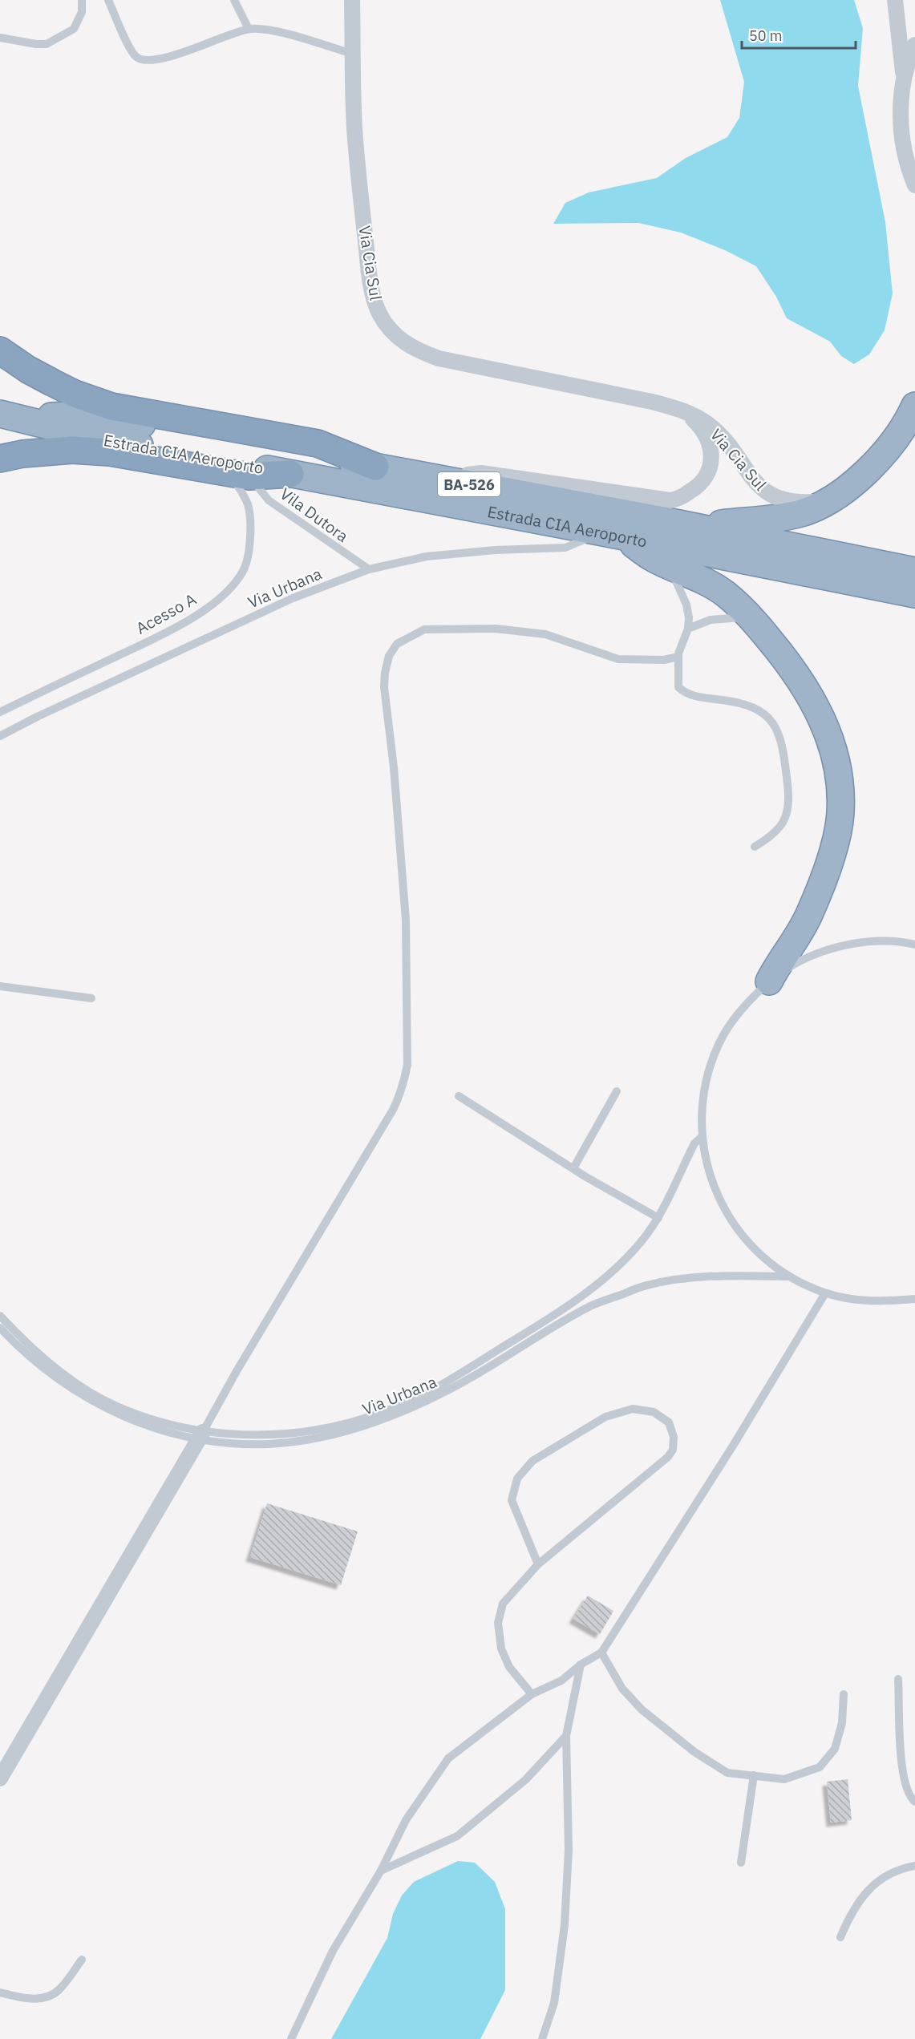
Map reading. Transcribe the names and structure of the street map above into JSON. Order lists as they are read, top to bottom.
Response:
{
  "streets": {
    "highway": ["Estrada CIA Aeroporto", "BA-526"],
    "street": ["Via Cia Sul"],
    "lane": ["Vila Dutora", "Via Urbana", "Acesso A"]
  },
  "crossings": [
    ["Via Cia Sul", "Estrada CIA Aeroporto"],
    ["Estrada CIA Aeroporto", "Via Urbana"],
    ["Vila Dutora", "Via Urbana"],
    ["Vila Dutora", "Acesso A"]
  ],
  "scale_bar": "50 m"
}
